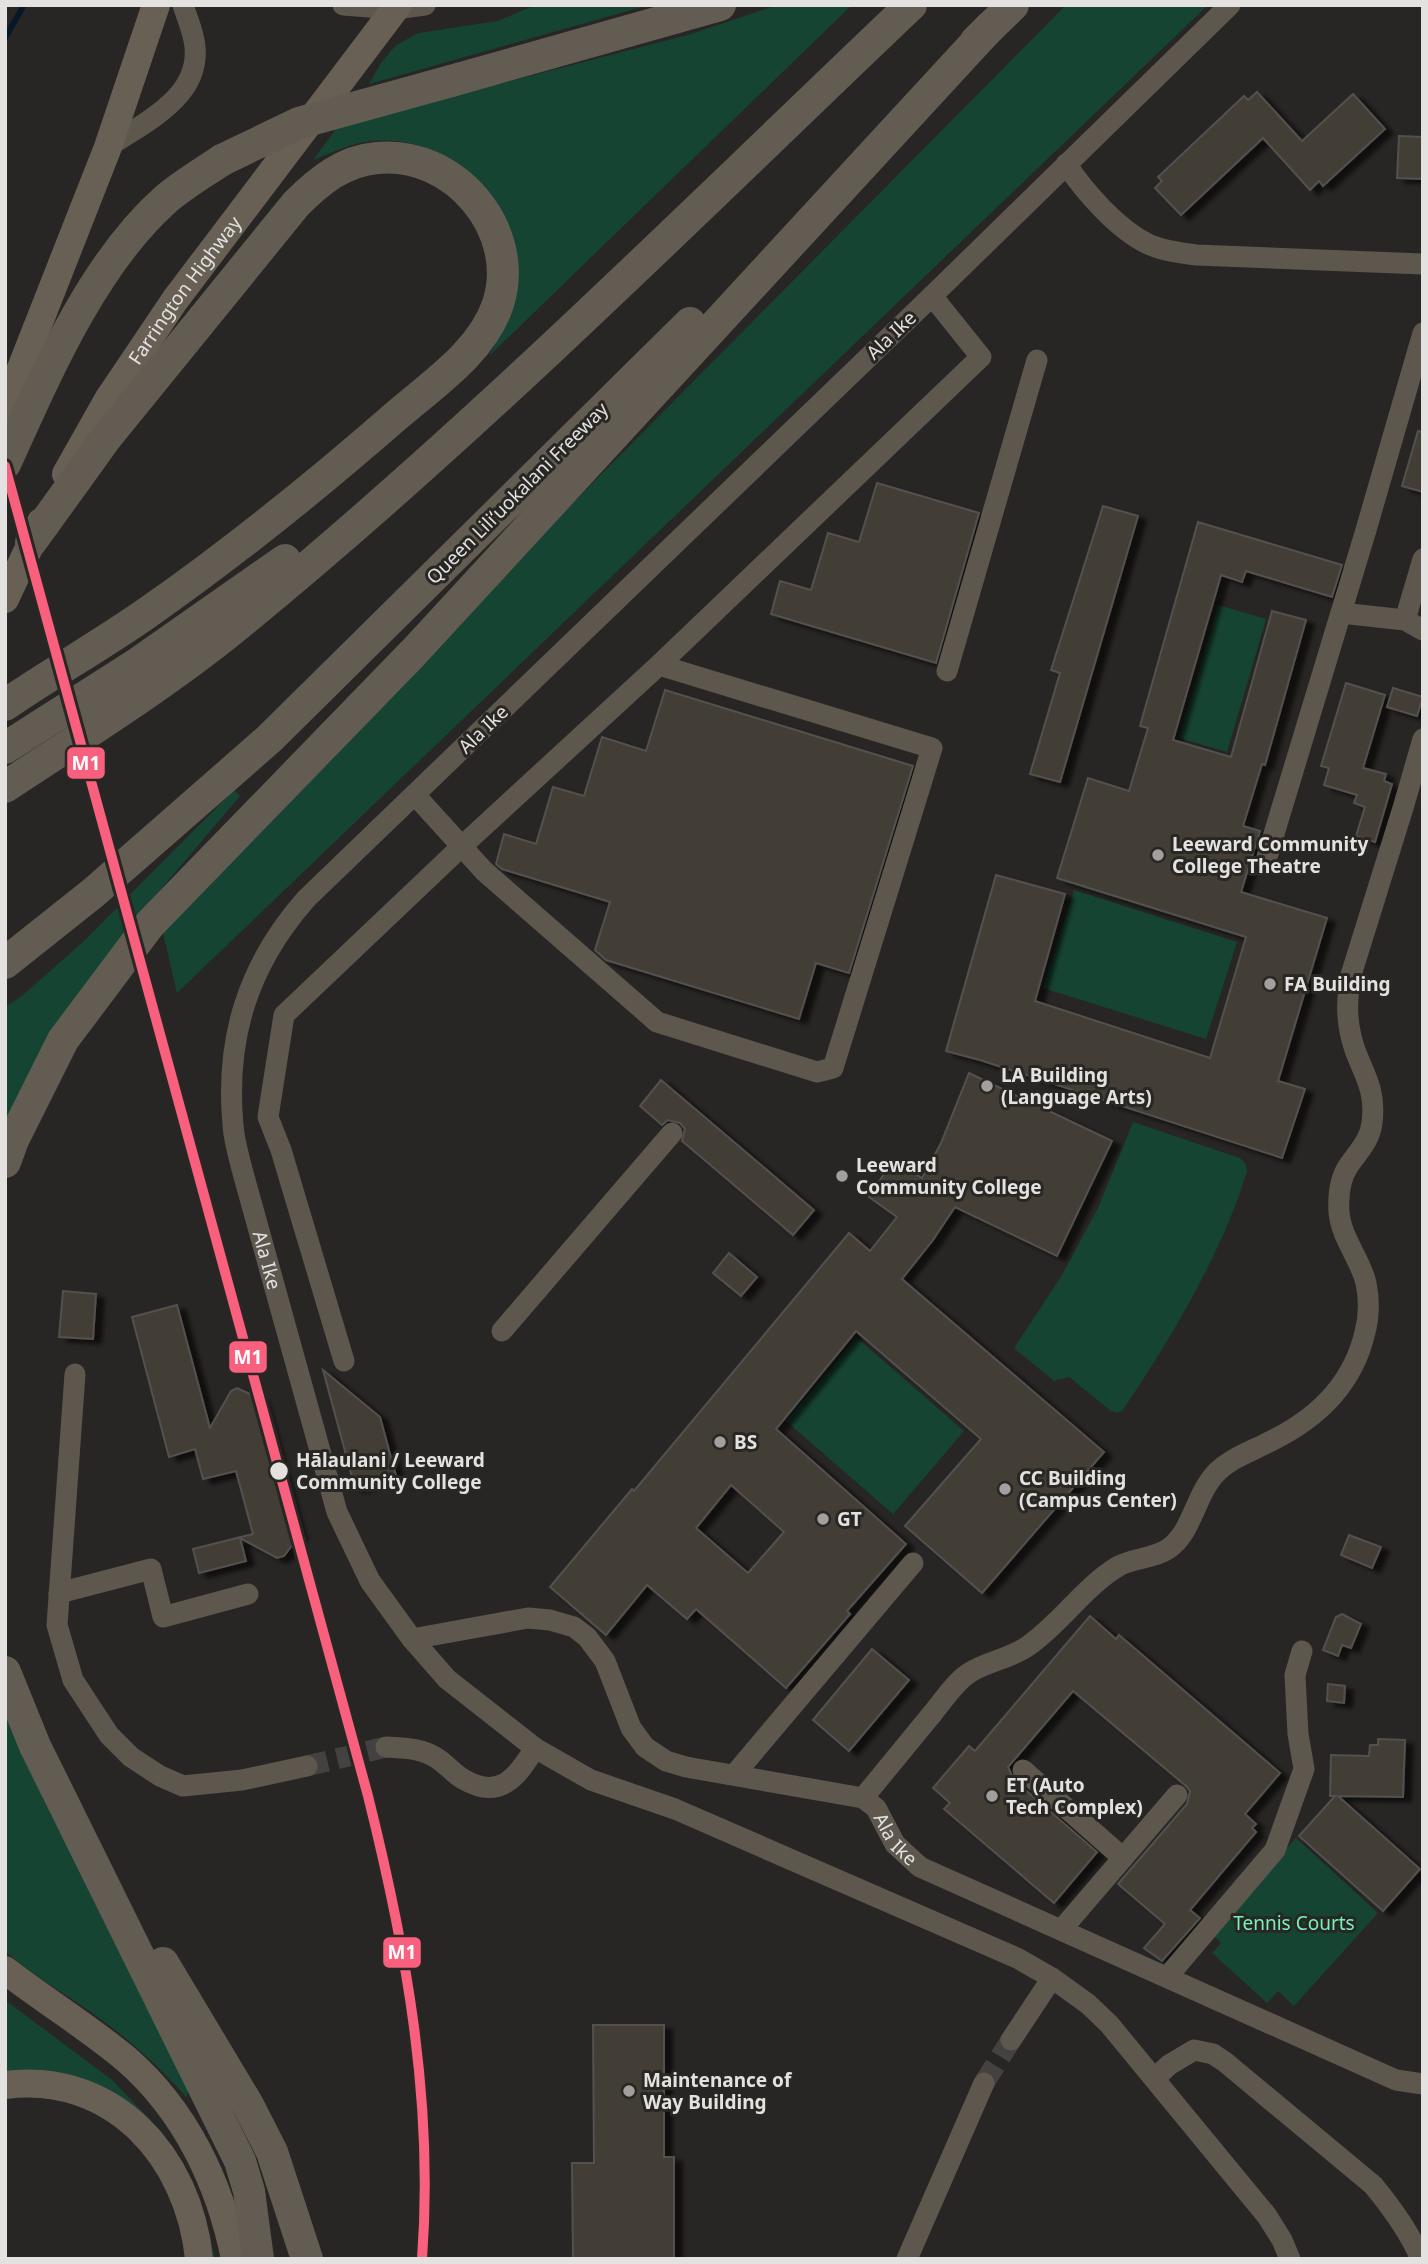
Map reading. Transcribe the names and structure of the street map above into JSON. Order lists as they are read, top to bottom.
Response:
{
  "streets": {
    "highway": ["Queen Liliʻuokalani Freeway"],
    "main road": ["Farrington Highway"],
    "street": ["Ala Ike"]
  },
  "parks": ["Tennis Courts"],
  "places": [
    "Leeward Community College Theatre",
    "FA Building",
    "LA Building (Language Arts)",
    "Leeward Community College",
    "BS",
    "Hālaulani / Leeward Community College",
    "CC Building (Campus Center)",
    "GT",
    "ET (Auto Tech Complex)",
    "Maintenance of Way Building"
  ],
  "lines": ["transit line M1"]
}
